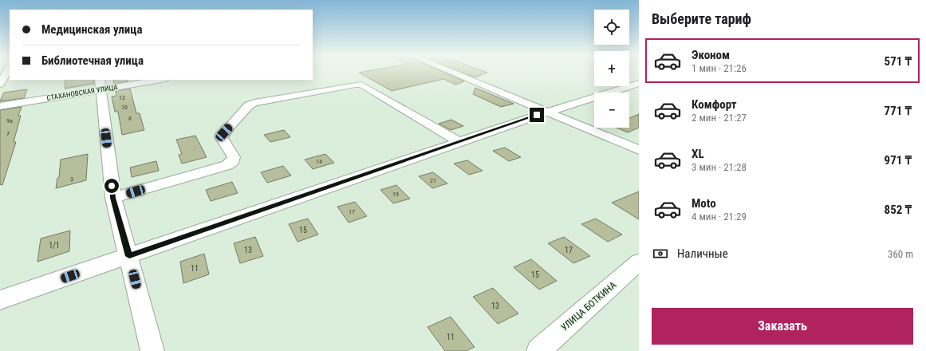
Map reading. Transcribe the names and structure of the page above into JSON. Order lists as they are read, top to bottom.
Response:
{
  "streets": {
    "street": ["СТАХАНОВСКАЯ УЛИЦА", "УЛИЦА БОТКИНА"]
  },
  "house_numbers": [
    "12",
    "10",
    "8",
    "9а",
    "7",
    "14",
    "3",
    "21",
    "19",
    "17",
    "15",
    "1/1",
    "13",
    "17",
    "11",
    "15",
    "13",
    "11"
  ],
  "page": {
    "heading": "Выберите тариф",
    "map_buttons": ["+", "−"],
    "banner": ["Медицинская улица", "Библиотечная улица"],
    "list": [
      {
        "name": "Эконом",
        "note": "1 мин · 21:26",
        "value": "571 ₸"
      },
      {
        "name": "Комфорт",
        "note": "2 мин · 21:27",
        "value": "771 ₸"
      },
      {
        "name": "XL",
        "note": "3 мин · 21:28",
        "value": "971 ₸"
      },
      {
        "name": "Moto",
        "note": "4 мин · 21:29",
        "value": "852 ₸"
      }
    ],
    "pay": ["Наличные", "360 m"],
    "buttons": "Заказать"
  }
}
